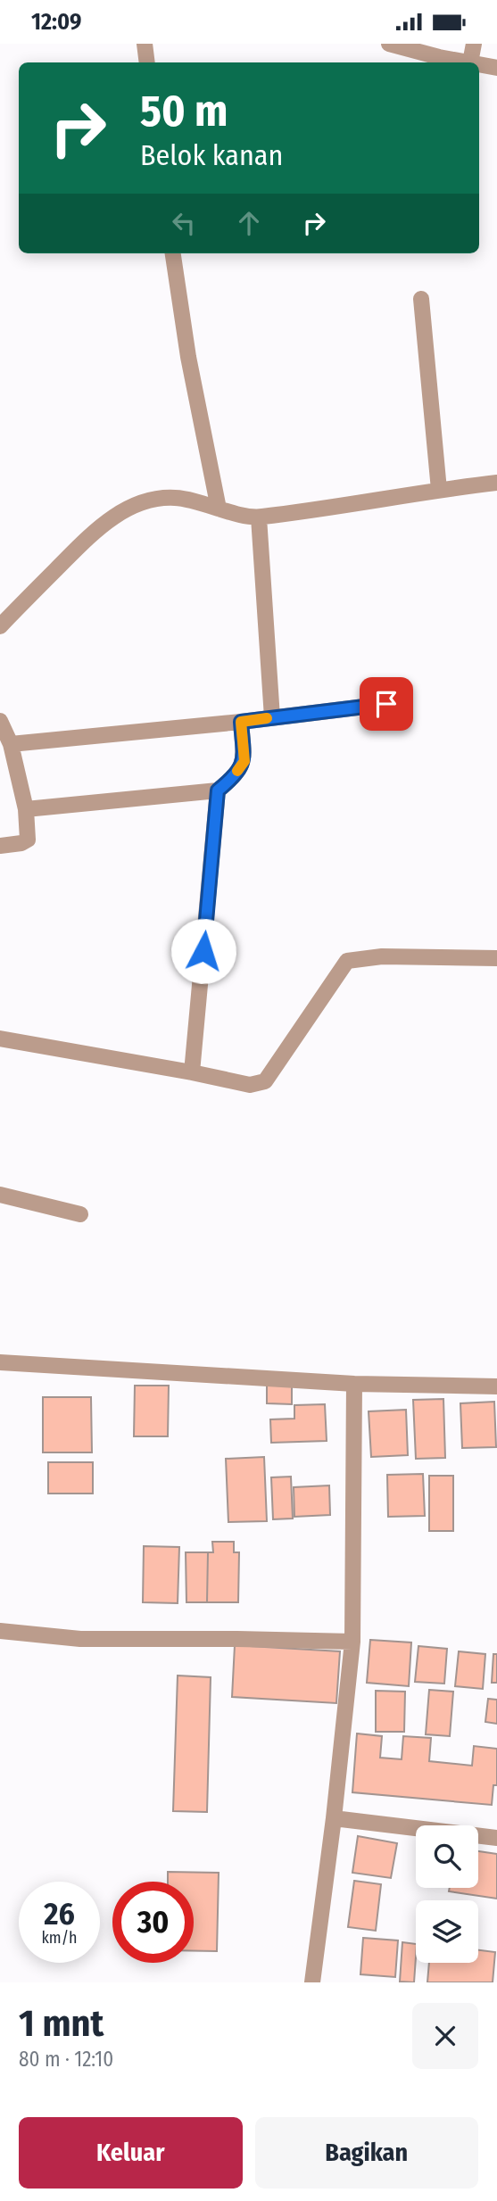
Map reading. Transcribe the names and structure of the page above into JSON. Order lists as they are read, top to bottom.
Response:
{
  "page": {
    "status": "12:09",
    "turn": ["50 m", "Belok kanan"],
    "speed": "26 km/h",
    "limit": "30",
    "heading": ["1 mnt", "80 m · 12:10"],
    "buttons": ["Keluar", "Bagikan"]
  }
}
